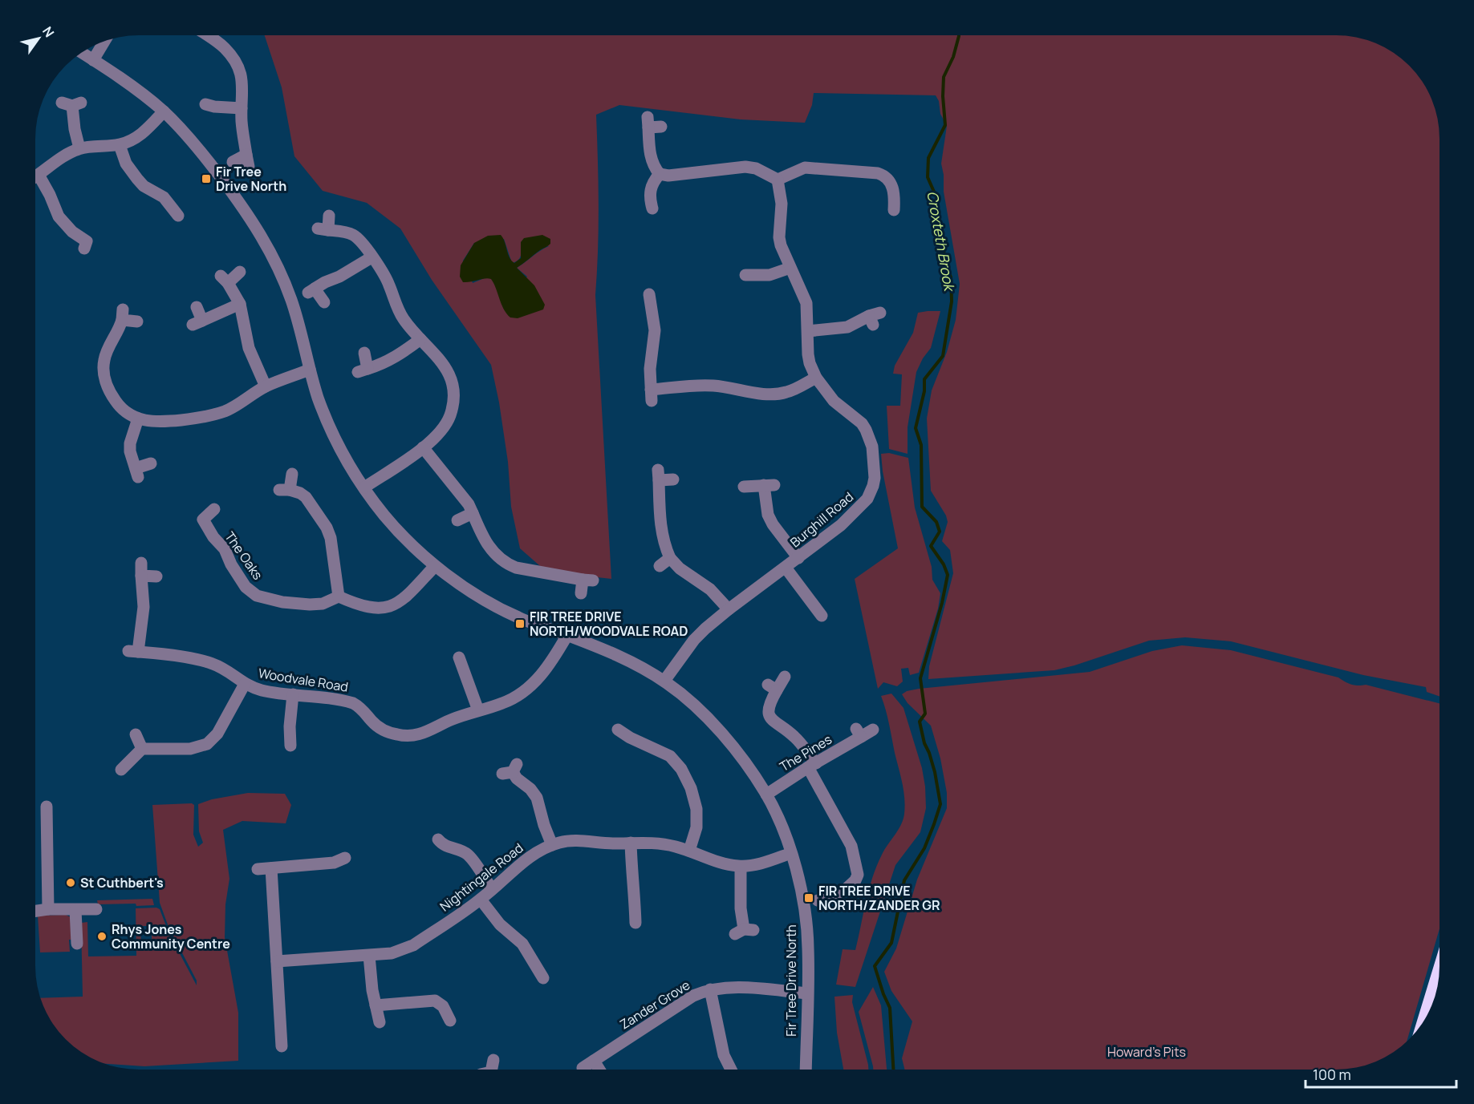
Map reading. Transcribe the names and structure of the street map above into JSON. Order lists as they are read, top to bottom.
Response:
{
  "streets": {
    "street": [
      "Burghill Road",
      "The Oaks",
      "Woodvale Road",
      "The Pines",
      "Nightingale Road",
      "Fir Tree Drive North",
      "Zander Grove"
    ]
  },
  "crossings": [
    ["Burghill Road", "Fir Tree Drive North"],
    ["Woodvale Road", "Fir Tree Drive North"],
    ["The Pines", "Fir Tree Drive North"],
    ["Nightingale Road", "Fir Tree Drive North"],
    ["Fir Tree Drive North", "Zander Grove"]
  ],
  "water": ["Croxteth Brook"],
  "parks": ["Howard's Pits"],
  "places": {
    "transit": ["Fir Tree Drive North", "FIR TREE DRIVE NORTH/WOODVALE ROAD", "FIR TREE DRIVE NORTH/ZANDER GR"],
    "other": ["St Cuthbert's", "Rhys Jones Community Centre"]
  },
  "scale_bar": "100 m",
  "north": "top right"
}
